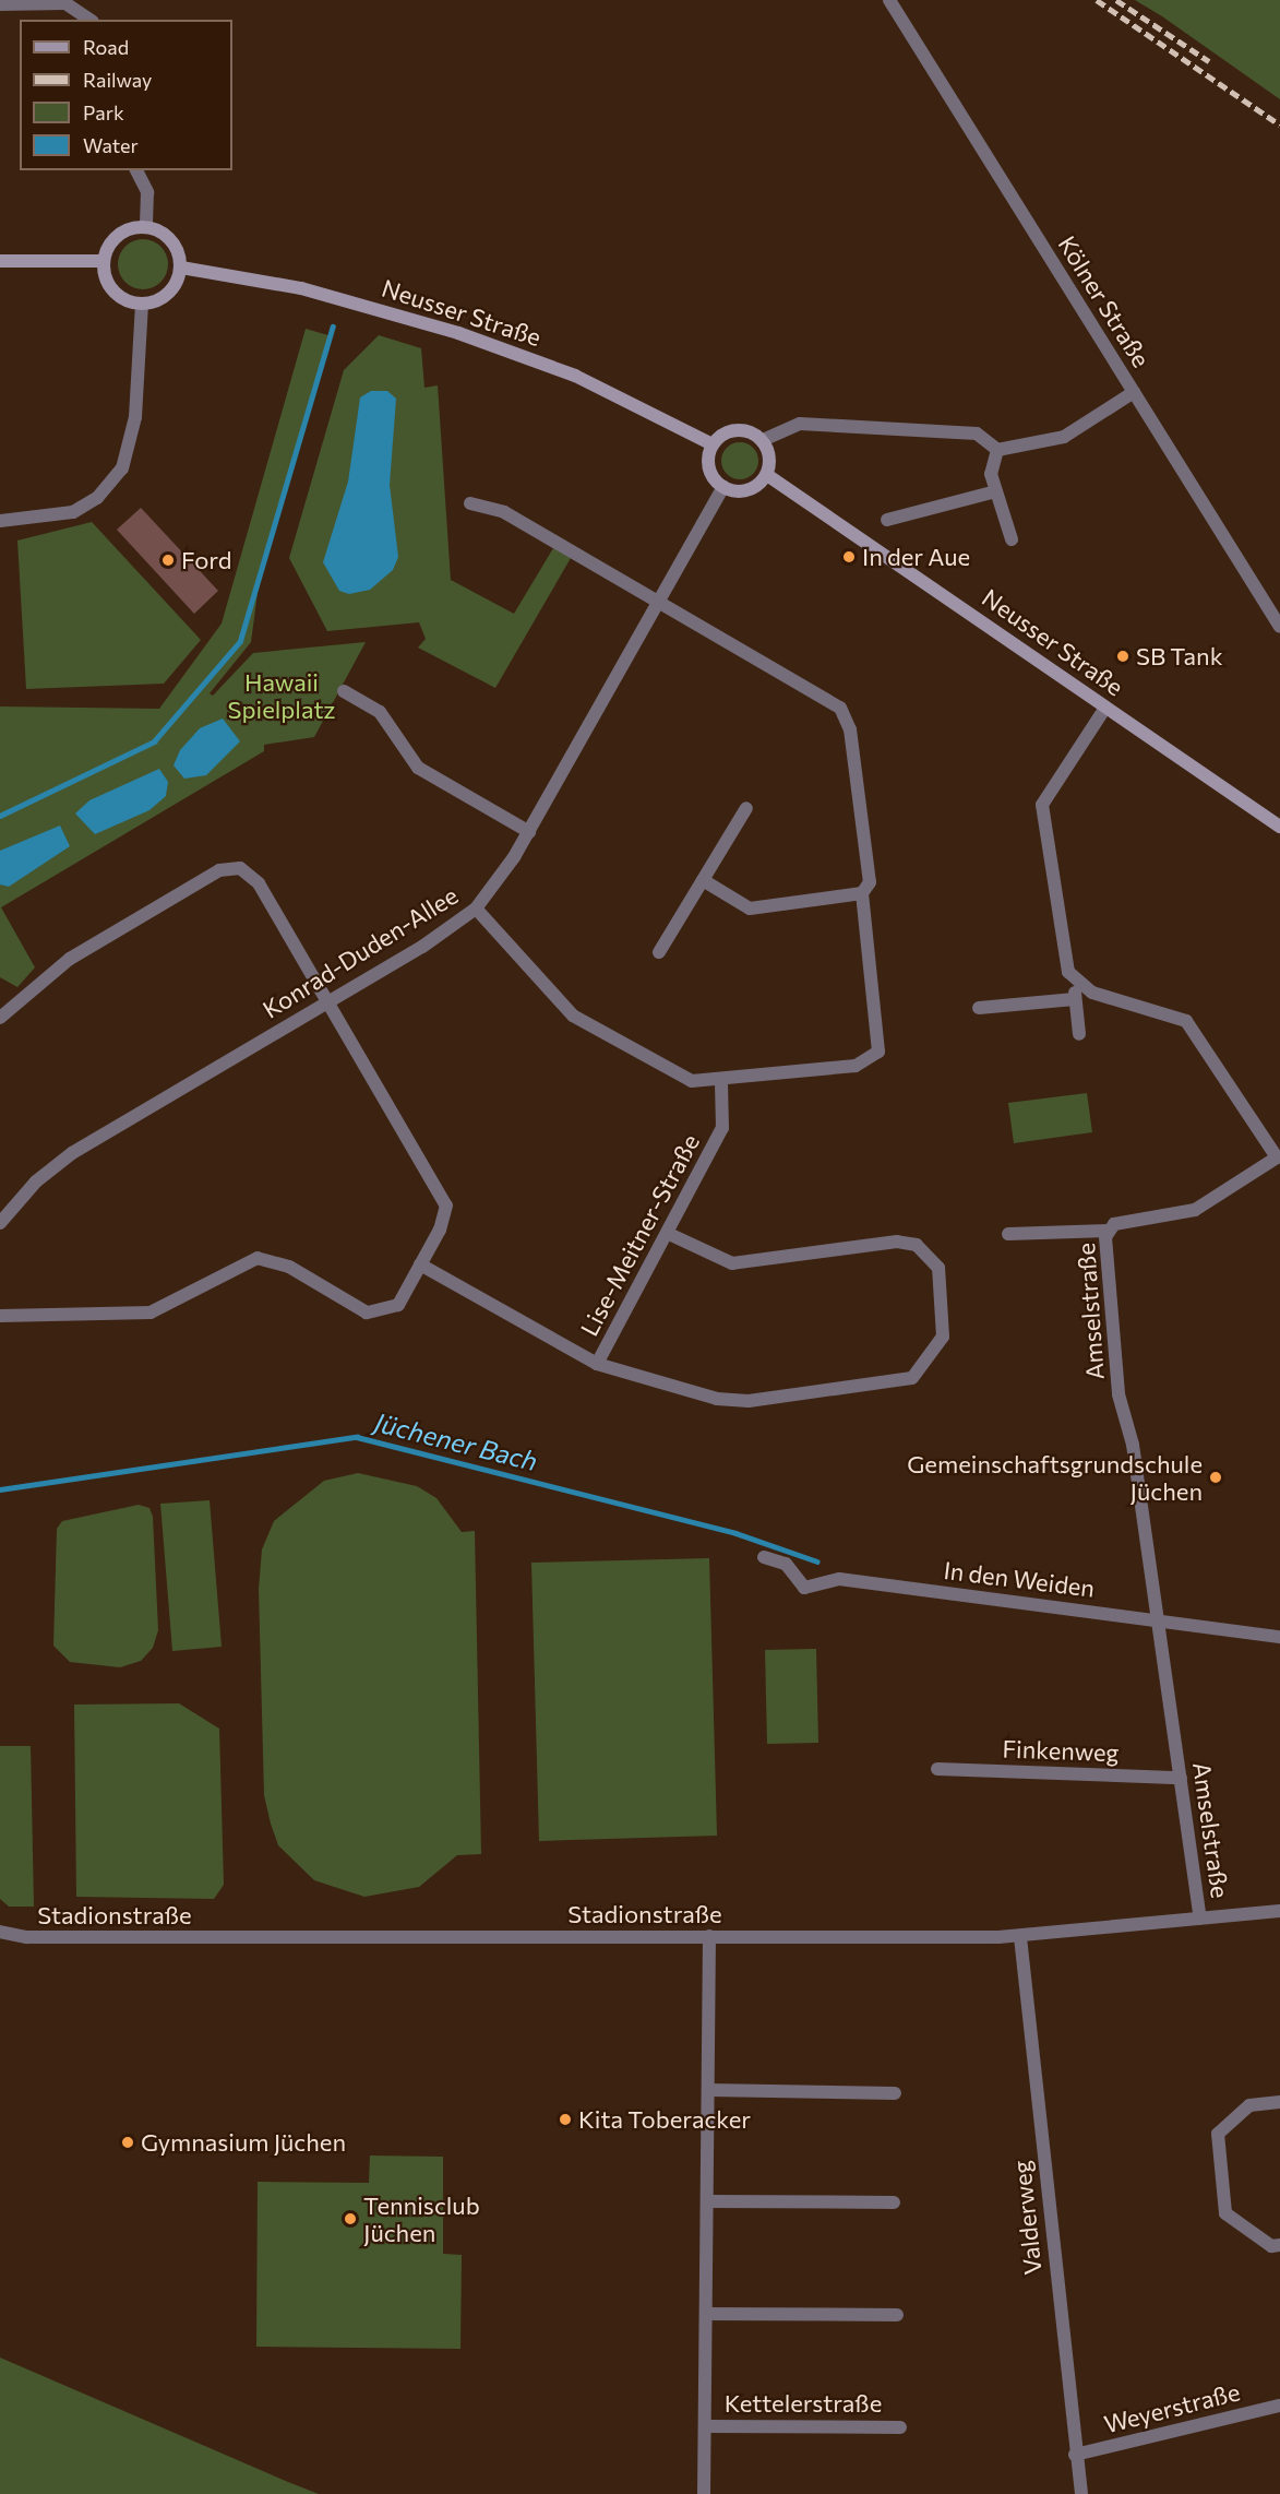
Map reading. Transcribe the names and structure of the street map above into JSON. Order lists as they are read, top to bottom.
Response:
{
  "streets": {
    "main road": ["Neusser Straße"],
    "street": [
      "Kölner Straße",
      "Konrad-Duden-Allee",
      "Lise-Meitner-Straße",
      "Amselstraße",
      "In den Weiden",
      "Finkenweg",
      "Stadionstraße",
      "Valderweg",
      "Kettelerstraße",
      "Weyerstraße"
    ]
  },
  "crossings": [
    ["Neusser Straße", "Konrad-Duden-Allee"],
    ["Amselstraße", "In den Weiden"],
    ["Amselstraße", "Finkenweg"],
    ["Amselstraße", "Stadionstraße"],
    ["Stadionstraße", "Valderweg"],
    ["Stadionstraße", "Kettelerstraße"],
    ["Valderweg", "Weyerstraße"]
  ],
  "water": ["Jüchener Bach"],
  "parks": ["Hawaii Spielplatz"],
  "places": [
    "In der Aue",
    "Ford",
    "SB Tank",
    "Gemeinschaftsgrundschule Jüchen",
    "Kita Toberacker",
    "Gymnasium Jüchen",
    "Tennisclub Jüchen"
  ],
  "legend": [
    "Road",
    "Railway",
    "Park",
    "Water"
  ]
}
